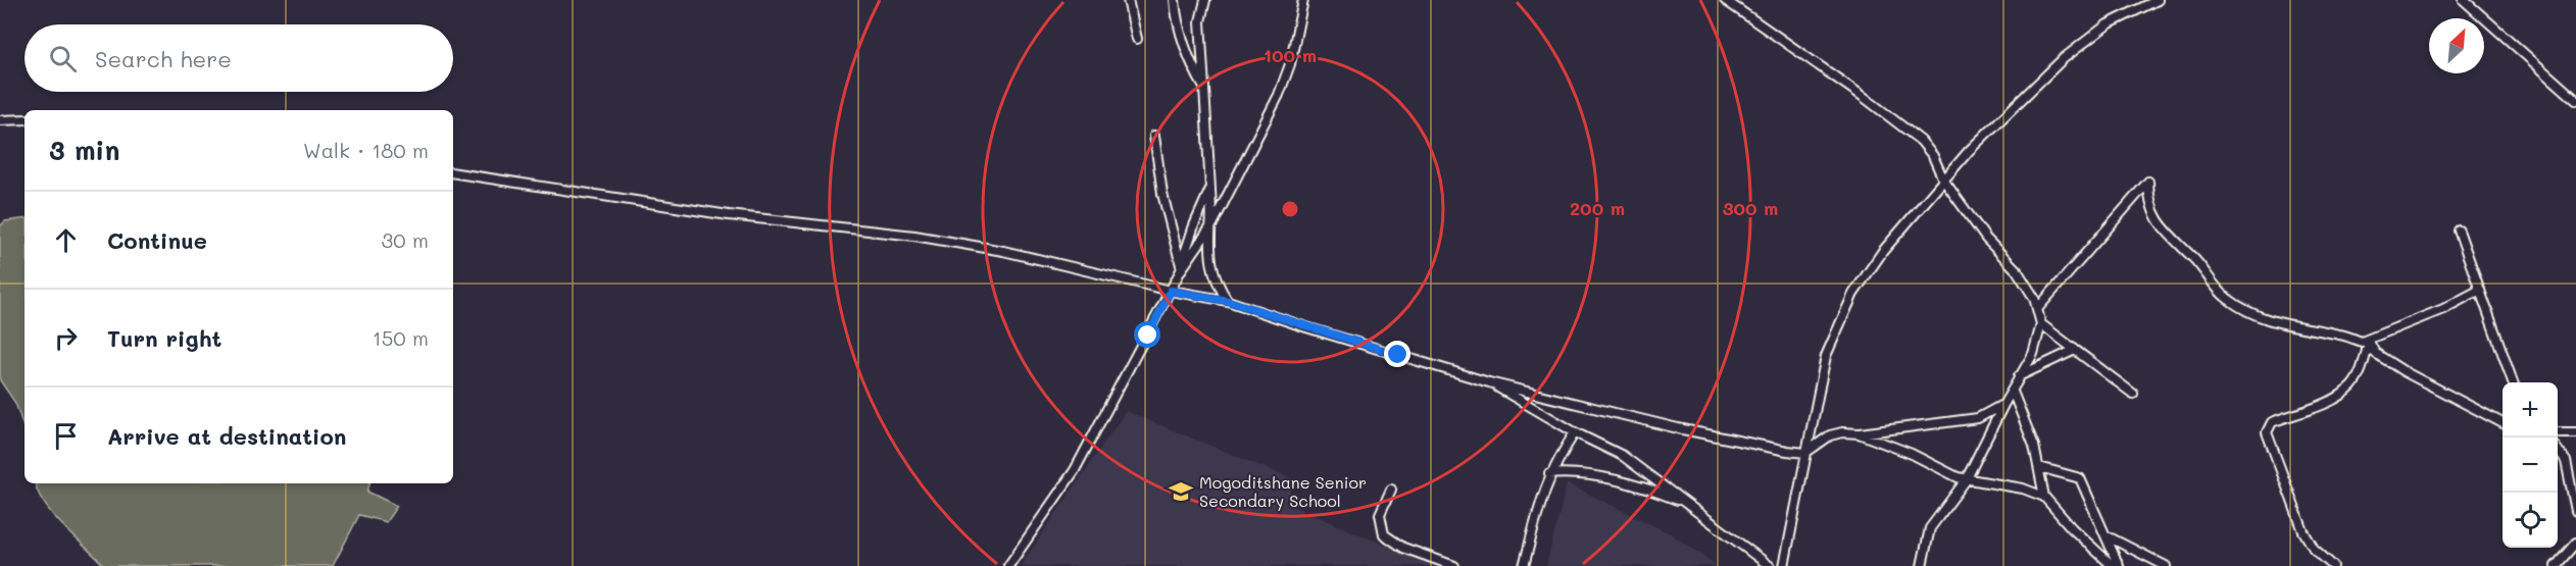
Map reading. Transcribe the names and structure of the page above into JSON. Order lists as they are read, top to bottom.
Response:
{
  "places": {
    "school or university": ["Mogoditshane Senior Secondary School"]
  },
  "north": "top right",
  "page": {
    "search": "Search here",
    "heading": ["3 min", "Walk · 180 m"],
    "list": [
      ["Continue", "30 m"],
      ["Turn right", "150 m"],
      "Arrive at destination"
    ],
    "map_buttons": ["+", "−"]
  },
  "rings": ["100 m", "200 m", "300 m"]
}
